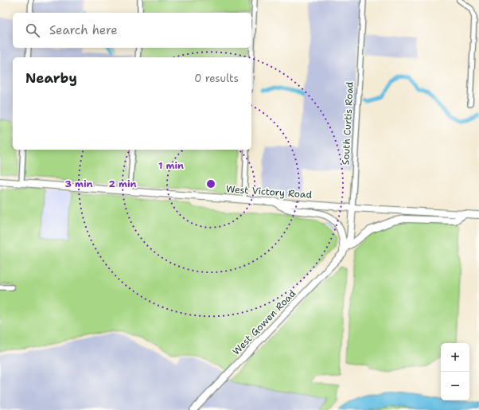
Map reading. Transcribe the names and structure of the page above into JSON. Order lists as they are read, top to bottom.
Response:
{
  "streets": {
    "main road": ["South Curtis Road", "West Victory Road", "West Gowen Road"]
  },
  "crossings": [
    ["South Curtis Road", "West Victory Road"],
    ["South Curtis Road", "West Gowen Road"]
  ],
  "page": {
    "search": "Search here",
    "heading": ["Nearby", "0 results"],
    "map_buttons": ["+", "−"]
  },
  "rings": ["1 min", "2 min", "3 min"]
}
